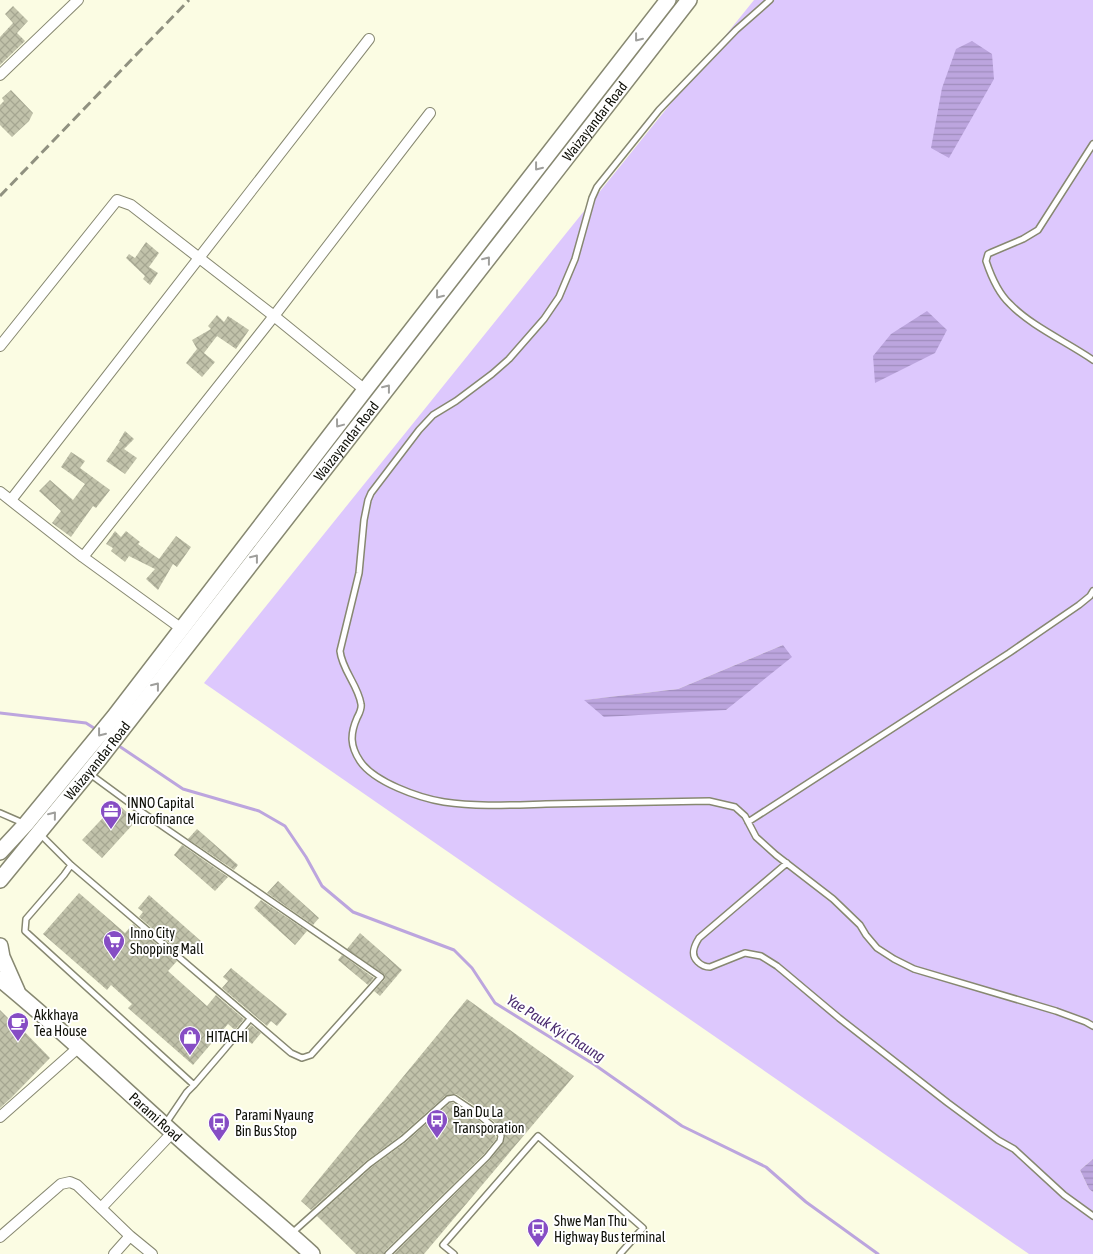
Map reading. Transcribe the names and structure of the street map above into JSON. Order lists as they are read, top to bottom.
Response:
{
  "streets": {
    "main road": ["Waizayandar Road", "Parami Road"]
  },
  "water": ["Yae Pauk Kyi Chaung"],
  "places": {
    "office": ["INNO Capital Microfinance"],
    "supermarket": ["Inno City Shopping Mall"],
    "cafe": ["Akkhaya Tea House"],
    "shop": ["HITACHI"],
    "bus stop": ["Ban Du La Transporation", "Parami Nyaung Bin Bus Stop", "Shwe Man Thu Highway Bus terminal"]
  }
}
